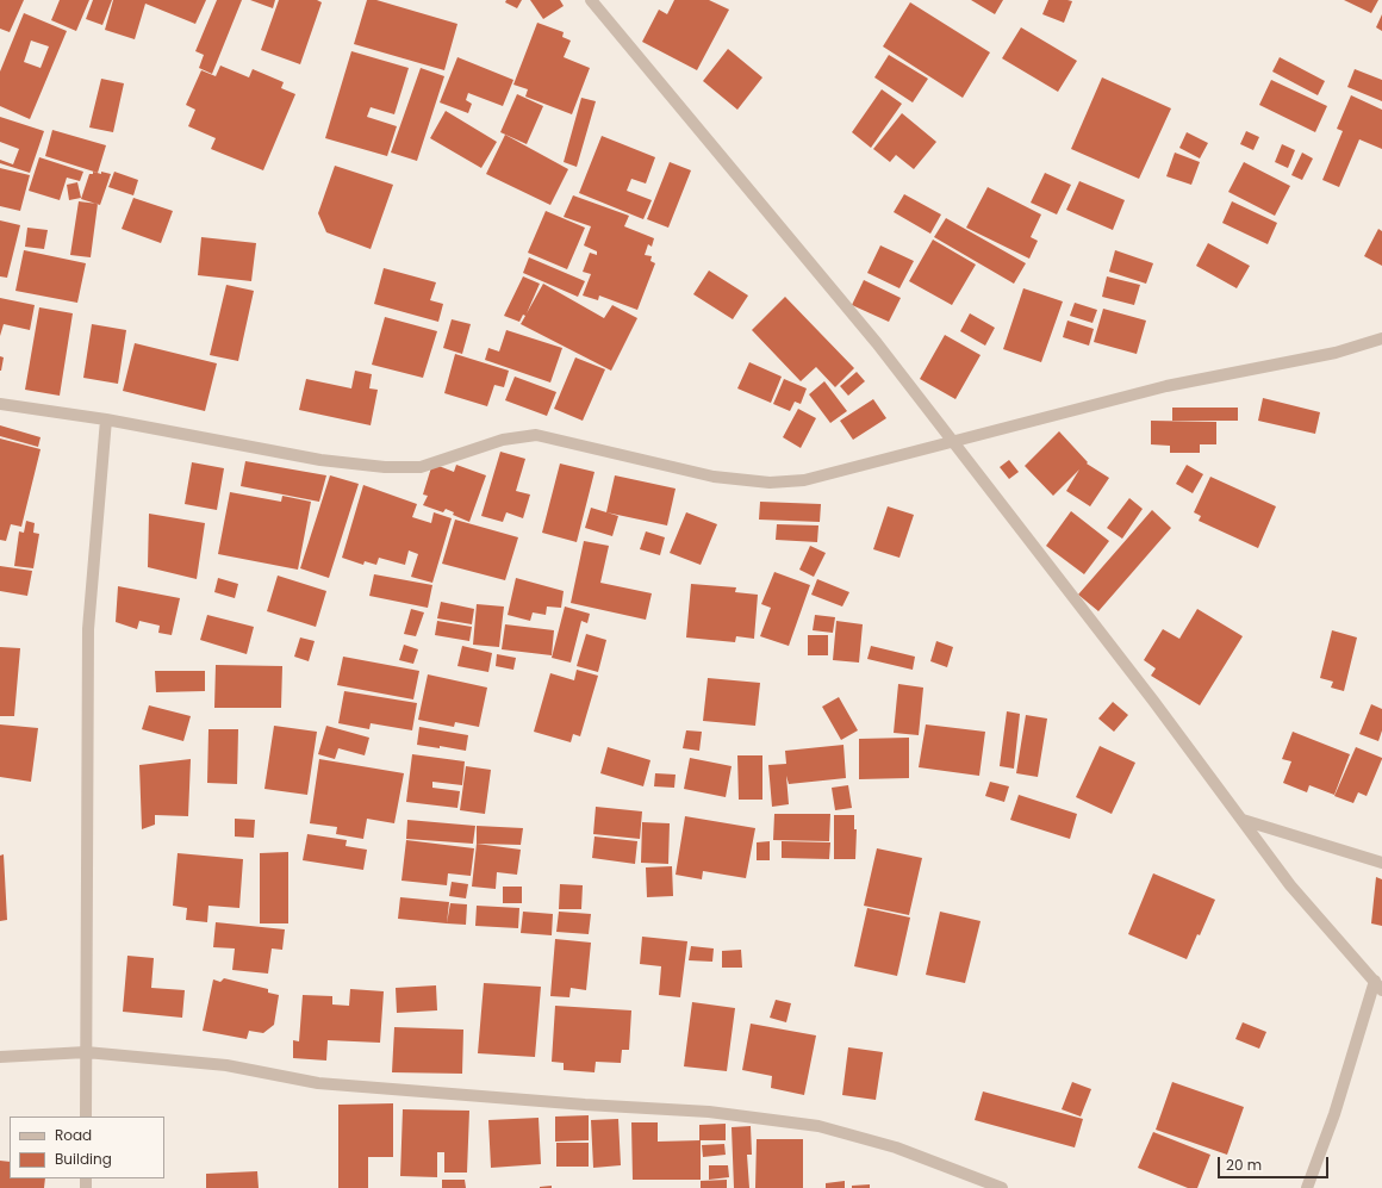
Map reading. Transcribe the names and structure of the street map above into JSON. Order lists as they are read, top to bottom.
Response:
{
  "legend": ["Road", "Building"],
  "scale_bar": "20 m"
}
